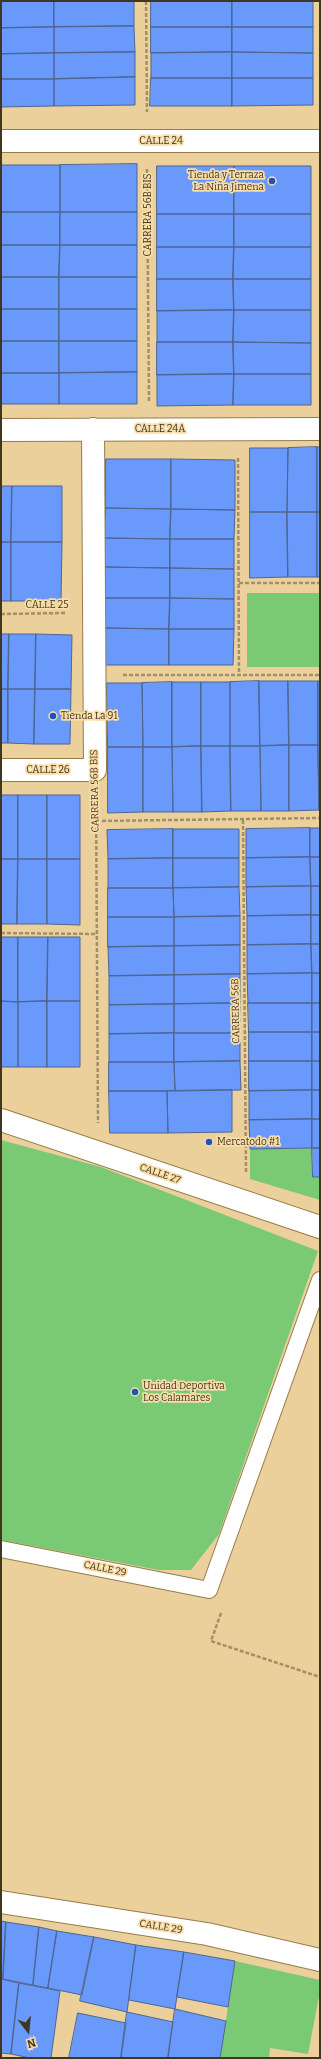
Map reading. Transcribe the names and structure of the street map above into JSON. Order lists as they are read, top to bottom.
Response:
{
  "streets": {
    "street": [
      "CALLE 24",
      "CARRERA 56B BIS",
      "CALLE 24A",
      "CALLE 26",
      "CALLE 27",
      "CALLE 29"
    ],
    "path": ["CALLE 25", "CARRERA 56B"]
  },
  "crossings": [
    ["CALLE 24", "CARRERA 56B BIS"],
    ["CARRERA 56B BIS", "CALLE 24A"],
    ["CARRERA 56B BIS", "CALLE 25"],
    ["CARRERA 56B BIS", "CALLE 26"],
    ["CARRERA 56B BIS", "CALLE 27"],
    ["CARRERA 56B", "CALLE 27"]
  ],
  "places": [
    "Tienda y Terraza La Niña Jimena",
    "Tienda La 91",
    "Mercatodo #1",
    "Unidad Deportiva Los Calamares"
  ],
  "north": "bottom"
}
